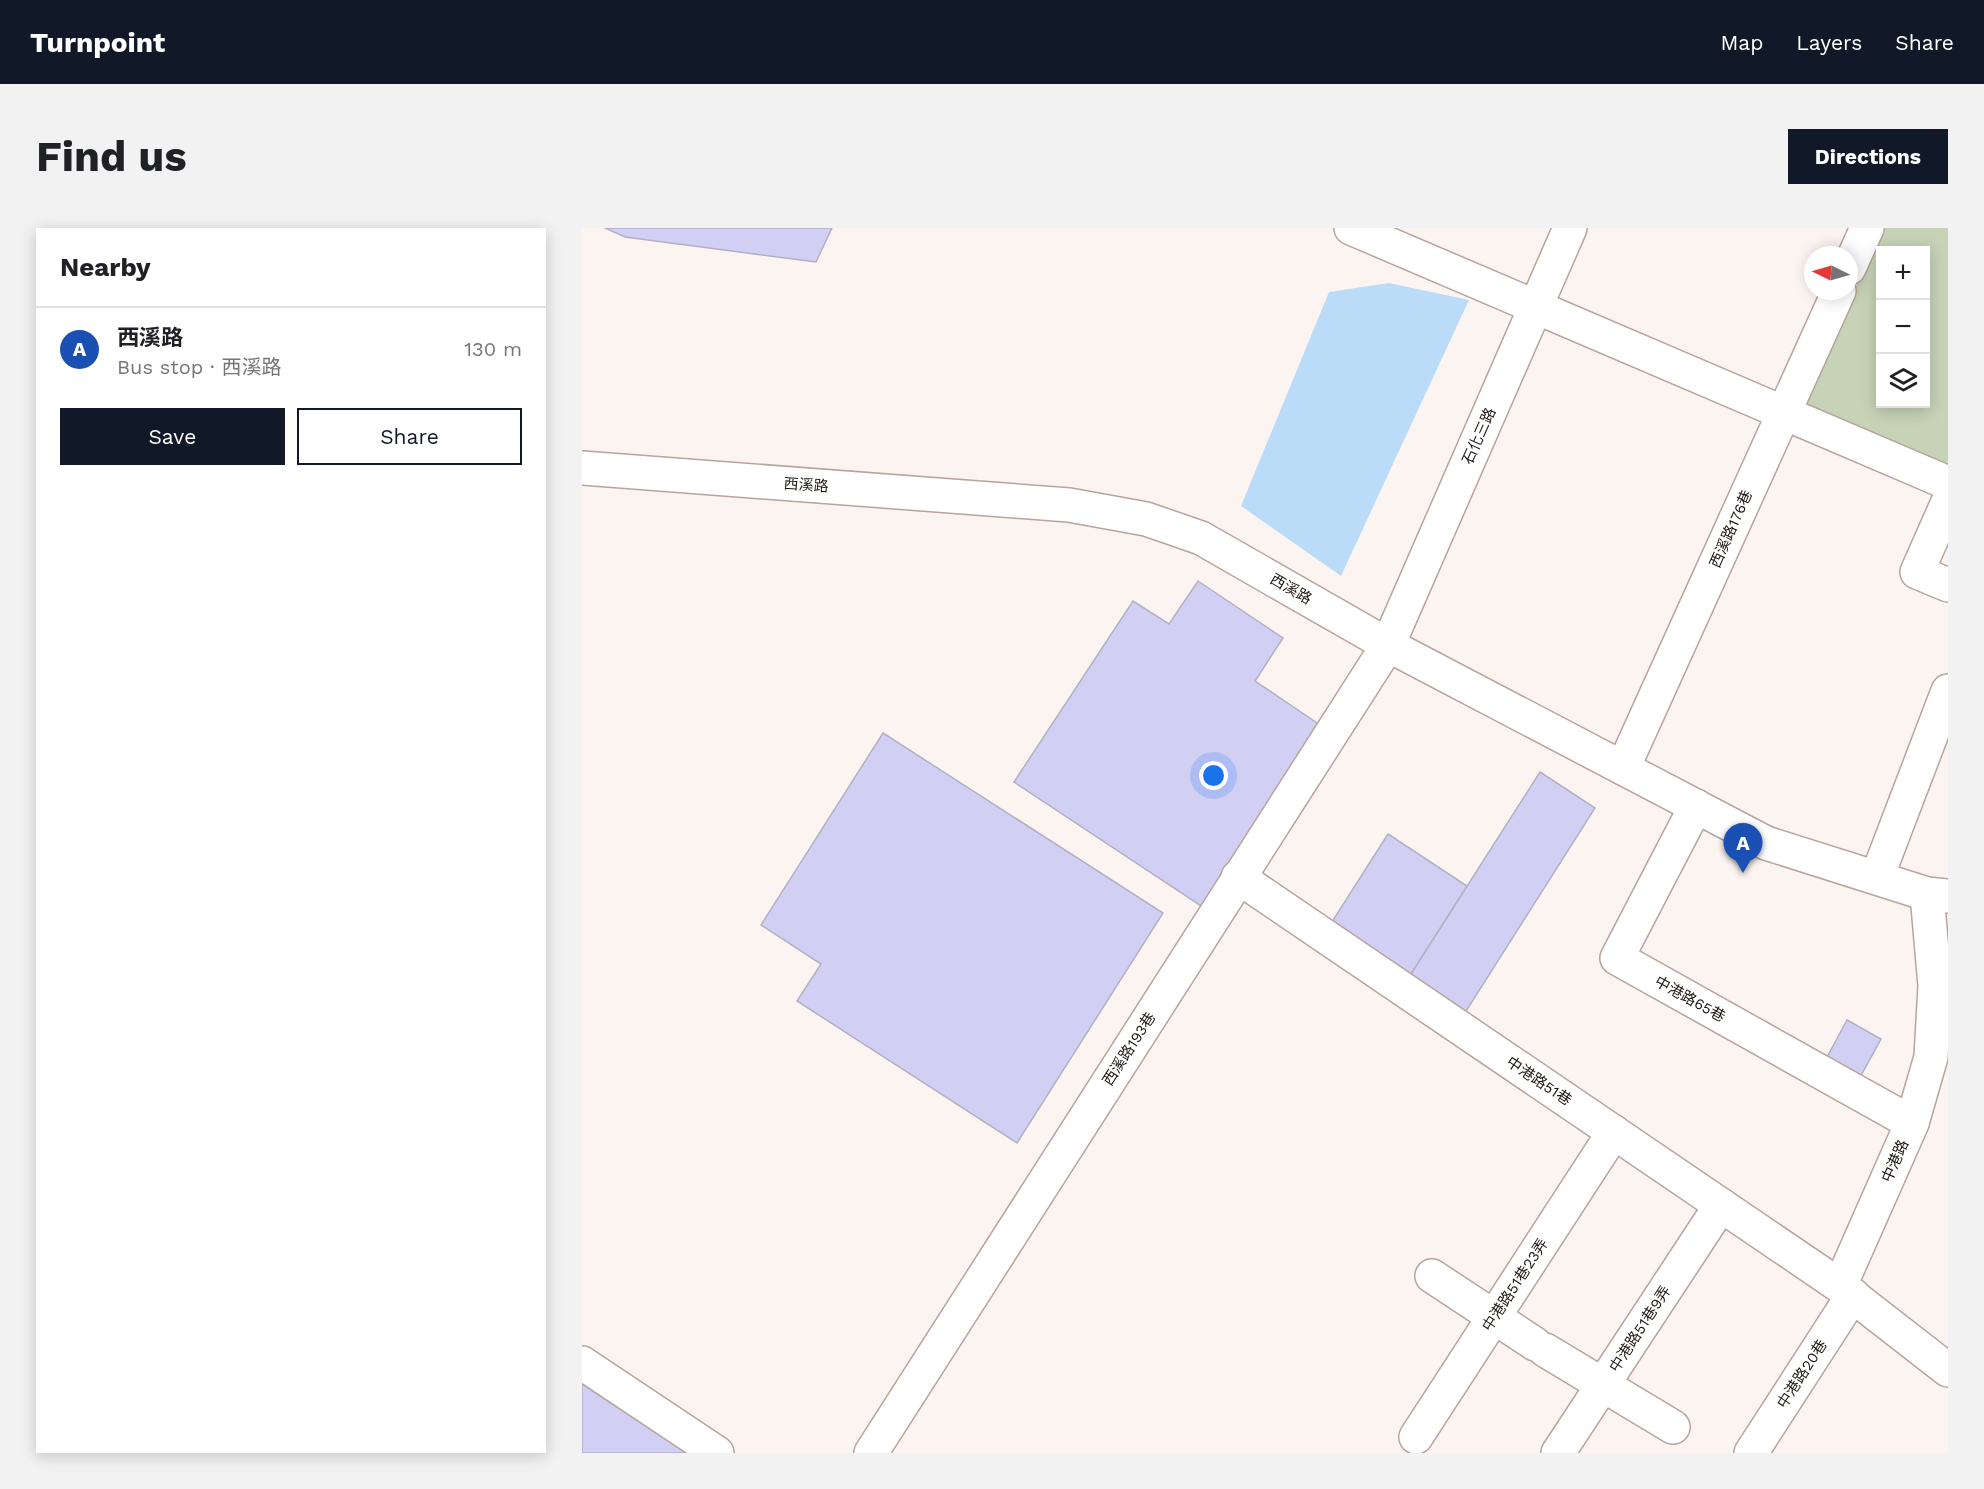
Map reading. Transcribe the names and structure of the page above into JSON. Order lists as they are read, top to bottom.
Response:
{
  "streets": {
    "street": [
      "石化三路",
      "西溪路",
      "西溪路176巷",
      "中港路65巷",
      "西溪路193巷",
      "中港路51巷",
      "中港路",
      "中港路51巷23弄",
      "中港路51巷9弄",
      "中港路20巷"
    ]
  },
  "crossings": [
    ["石化三路", "西溪路"],
    ["石化三路", "西溪路193巷"],
    ["西溪路", "西溪路176巷"],
    ["西溪路", "中港路65巷"],
    ["西溪路", "西溪路193巷"],
    ["西溪路", "中港路"],
    ["中港路65巷", "中港路"],
    ["西溪路193巷", "中港路51巷"],
    ["中港路51巷", "中港路"],
    ["中港路51巷", "中港路51巷23弄"],
    ["中港路51巷", "中港路51巷9弄"],
    ["中港路51巷", "中港路20巷"],
    ["中港路", "中港路20巷"]
  ],
  "north": "left",
  "page": {
    "header": "Turnpoint",
    "nav": ["Map", "Layers", "Share"],
    "buttons": [
      "Directions",
      ["Save", "Share"]
    ],
    "title": "Find us",
    "heading": "Nearby",
    "map_buttons": ["+", "−"],
    "list": [
      {
        "mark": "A",
        "name": "西溪路",
        "note": "Bus stop · 西溪路",
        "value": "130 m"
      }
    ],
    "pins": "A"
  }
}
